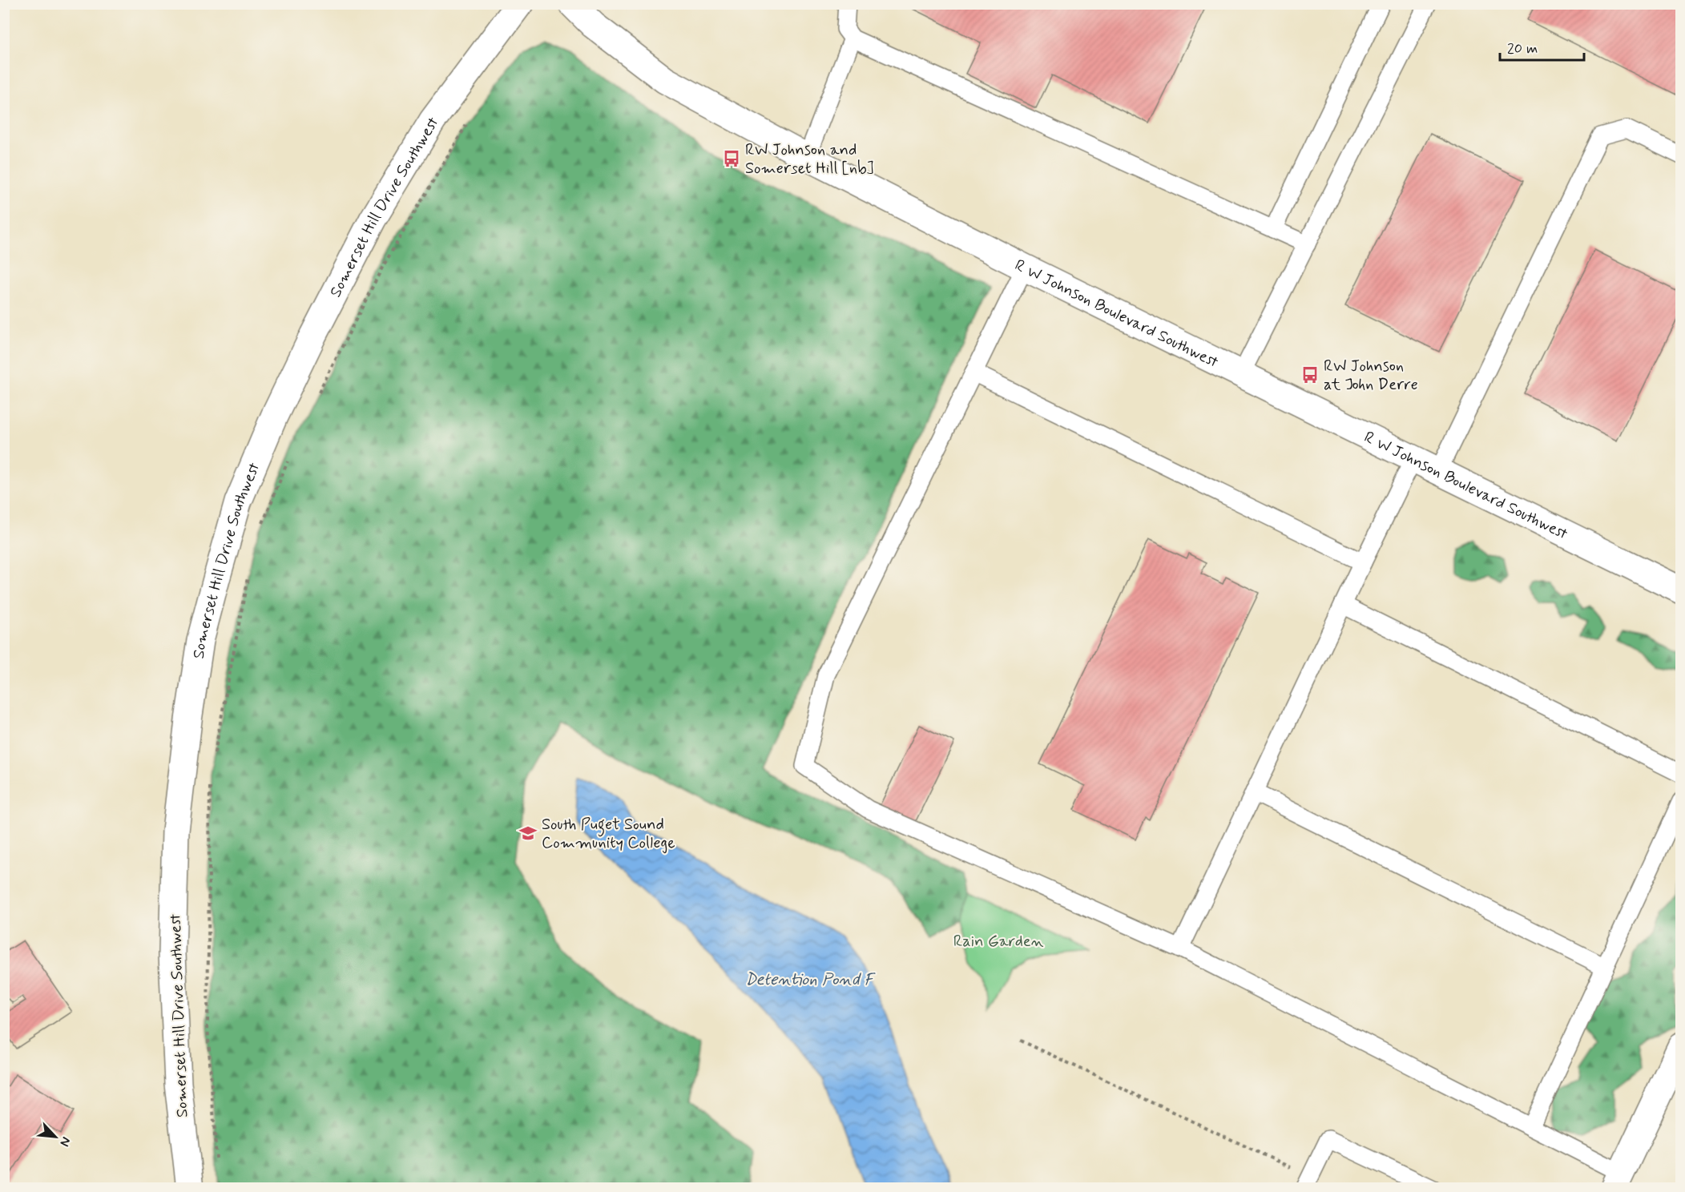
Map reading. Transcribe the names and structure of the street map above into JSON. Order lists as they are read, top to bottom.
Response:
{
  "streets": {
    "street": ["Somerset Hill Drive Southwest", "R W Johnson Boulevard Southwest"]
  },
  "water": ["Detention Pond F"],
  "parks": ["Rain Garden"],
  "places": {
    "bus stop": ["RW Johnson and Somerset Hill [nb]", "RW Johnson at John Derre"],
    "school or university": ["South Puget Sound Community College"]
  },
  "scale_bar": "20 m",
  "north": "bottom right"
}
